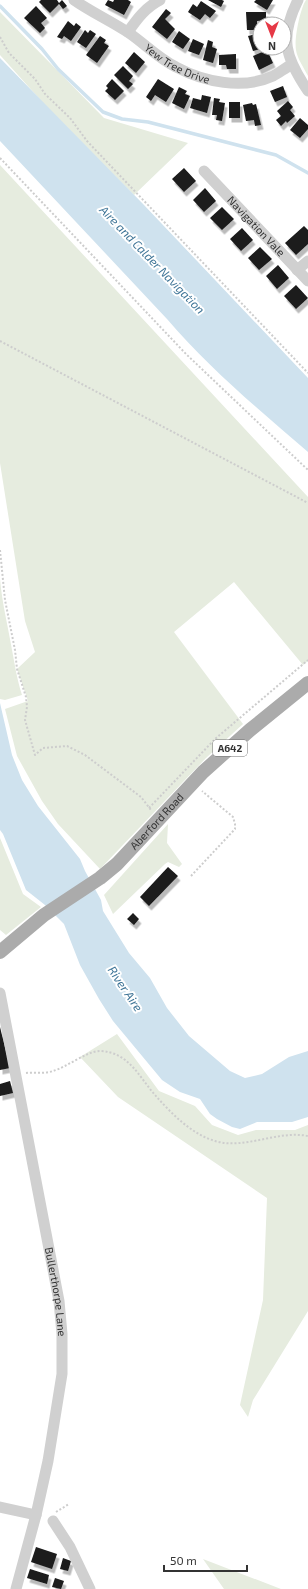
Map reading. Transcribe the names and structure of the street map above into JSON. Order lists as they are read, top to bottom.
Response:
{
  "streets": {
    "main road": ["A642", "Aberford Road"],
    "street": ["Yew Tree Drive", "Navigation Vale", "Bullerthorpe Lane"]
  },
  "water": ["Aire and Calder Navigation", "River Aire"],
  "scale_bar": "50 m",
  "north": "bottom"
}
